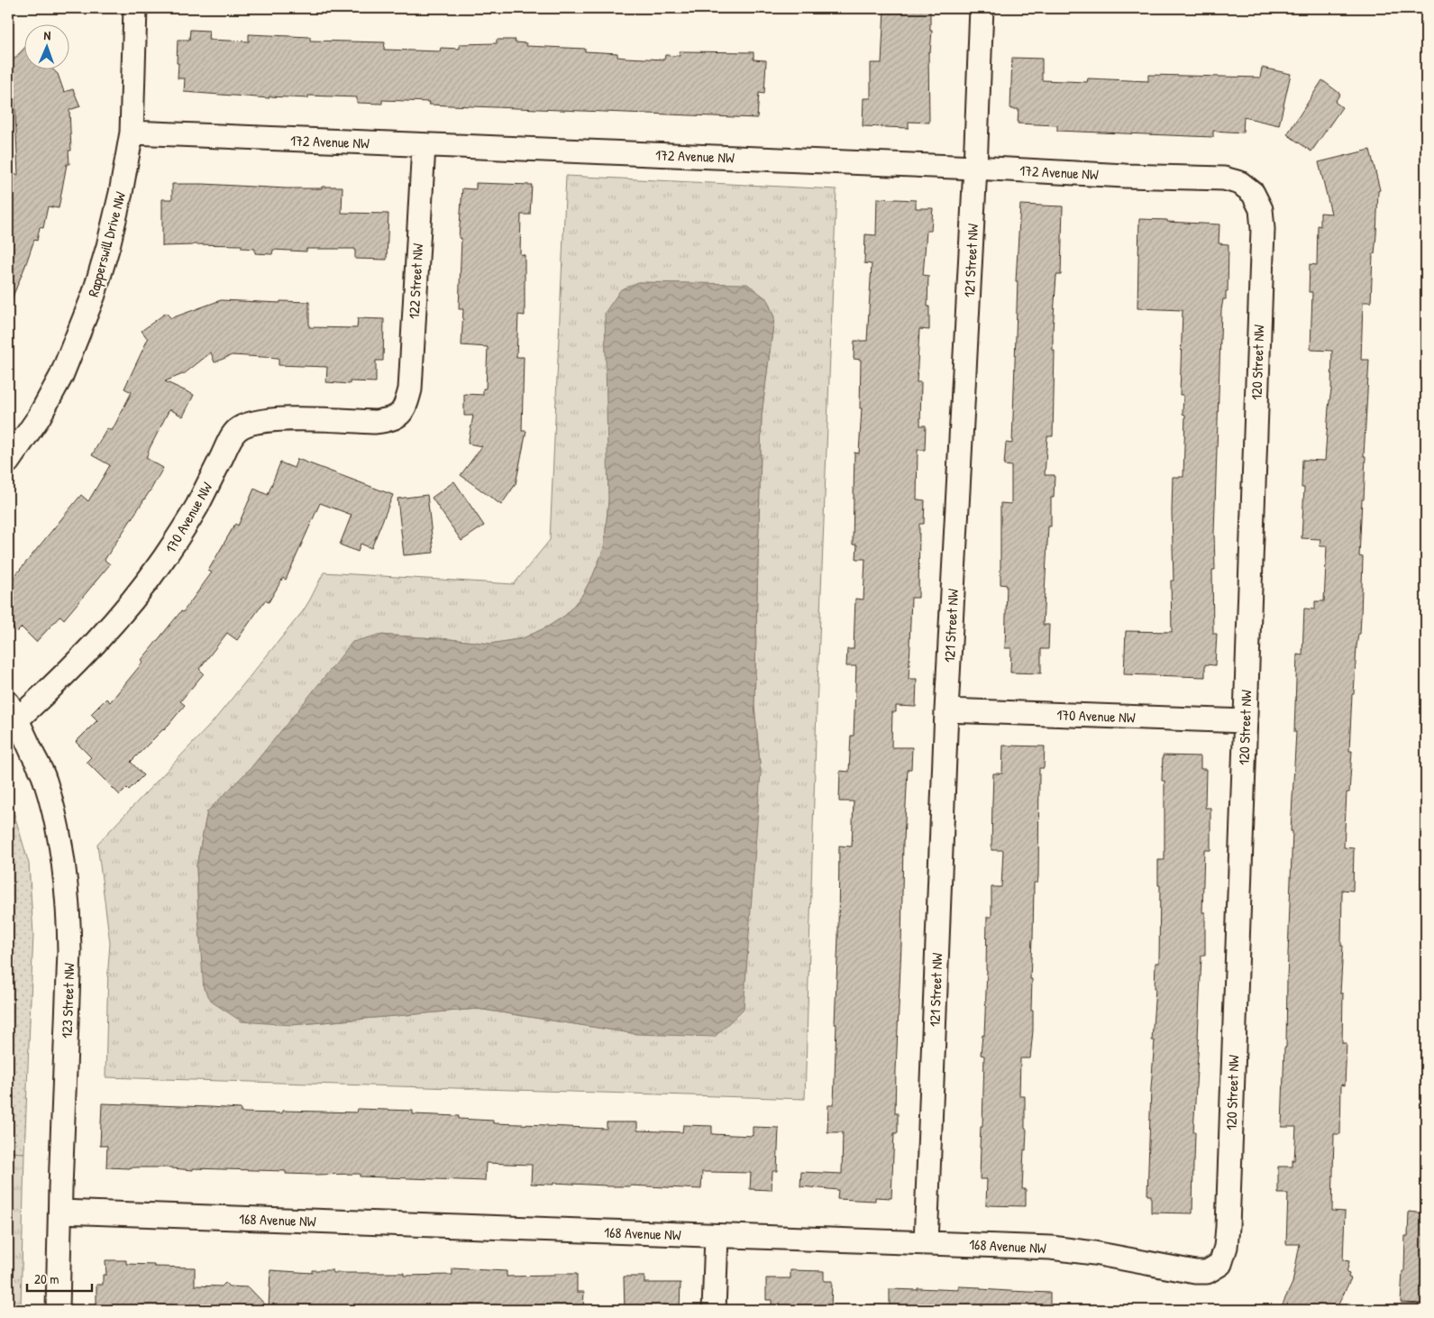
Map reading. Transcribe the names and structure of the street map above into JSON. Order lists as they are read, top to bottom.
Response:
{
  "streets": {
    "street": [
      "172 Avenue NW",
      "Rapperswill Drive NW",
      "121 Street NW",
      "122 Street NW",
      "120 Street NW",
      "170 Avenue NW",
      "123 Street NW",
      "168 Avenue NW"
    ]
  },
  "crossings": [
    ["172 Avenue NW", "Rapperswill Drive NW"],
    ["172 Avenue NW", "121 Street NW"],
    ["172 Avenue NW", "122 Street NW"],
    ["172 Avenue NW", "120 Street NW"],
    ["121 Street NW", "170 Avenue NW"],
    ["121 Street NW", "168 Avenue NW"],
    ["122 Street NW", "170 Avenue NW"],
    ["120 Street NW", "170 Avenue NW"],
    ["120 Street NW", "168 Avenue NW"],
    ["170 Avenue NW", "123 Street NW"],
    ["123 Street NW", "168 Avenue NW"]
  ],
  "scale_bar": "20 m",
  "north": "top"
}
